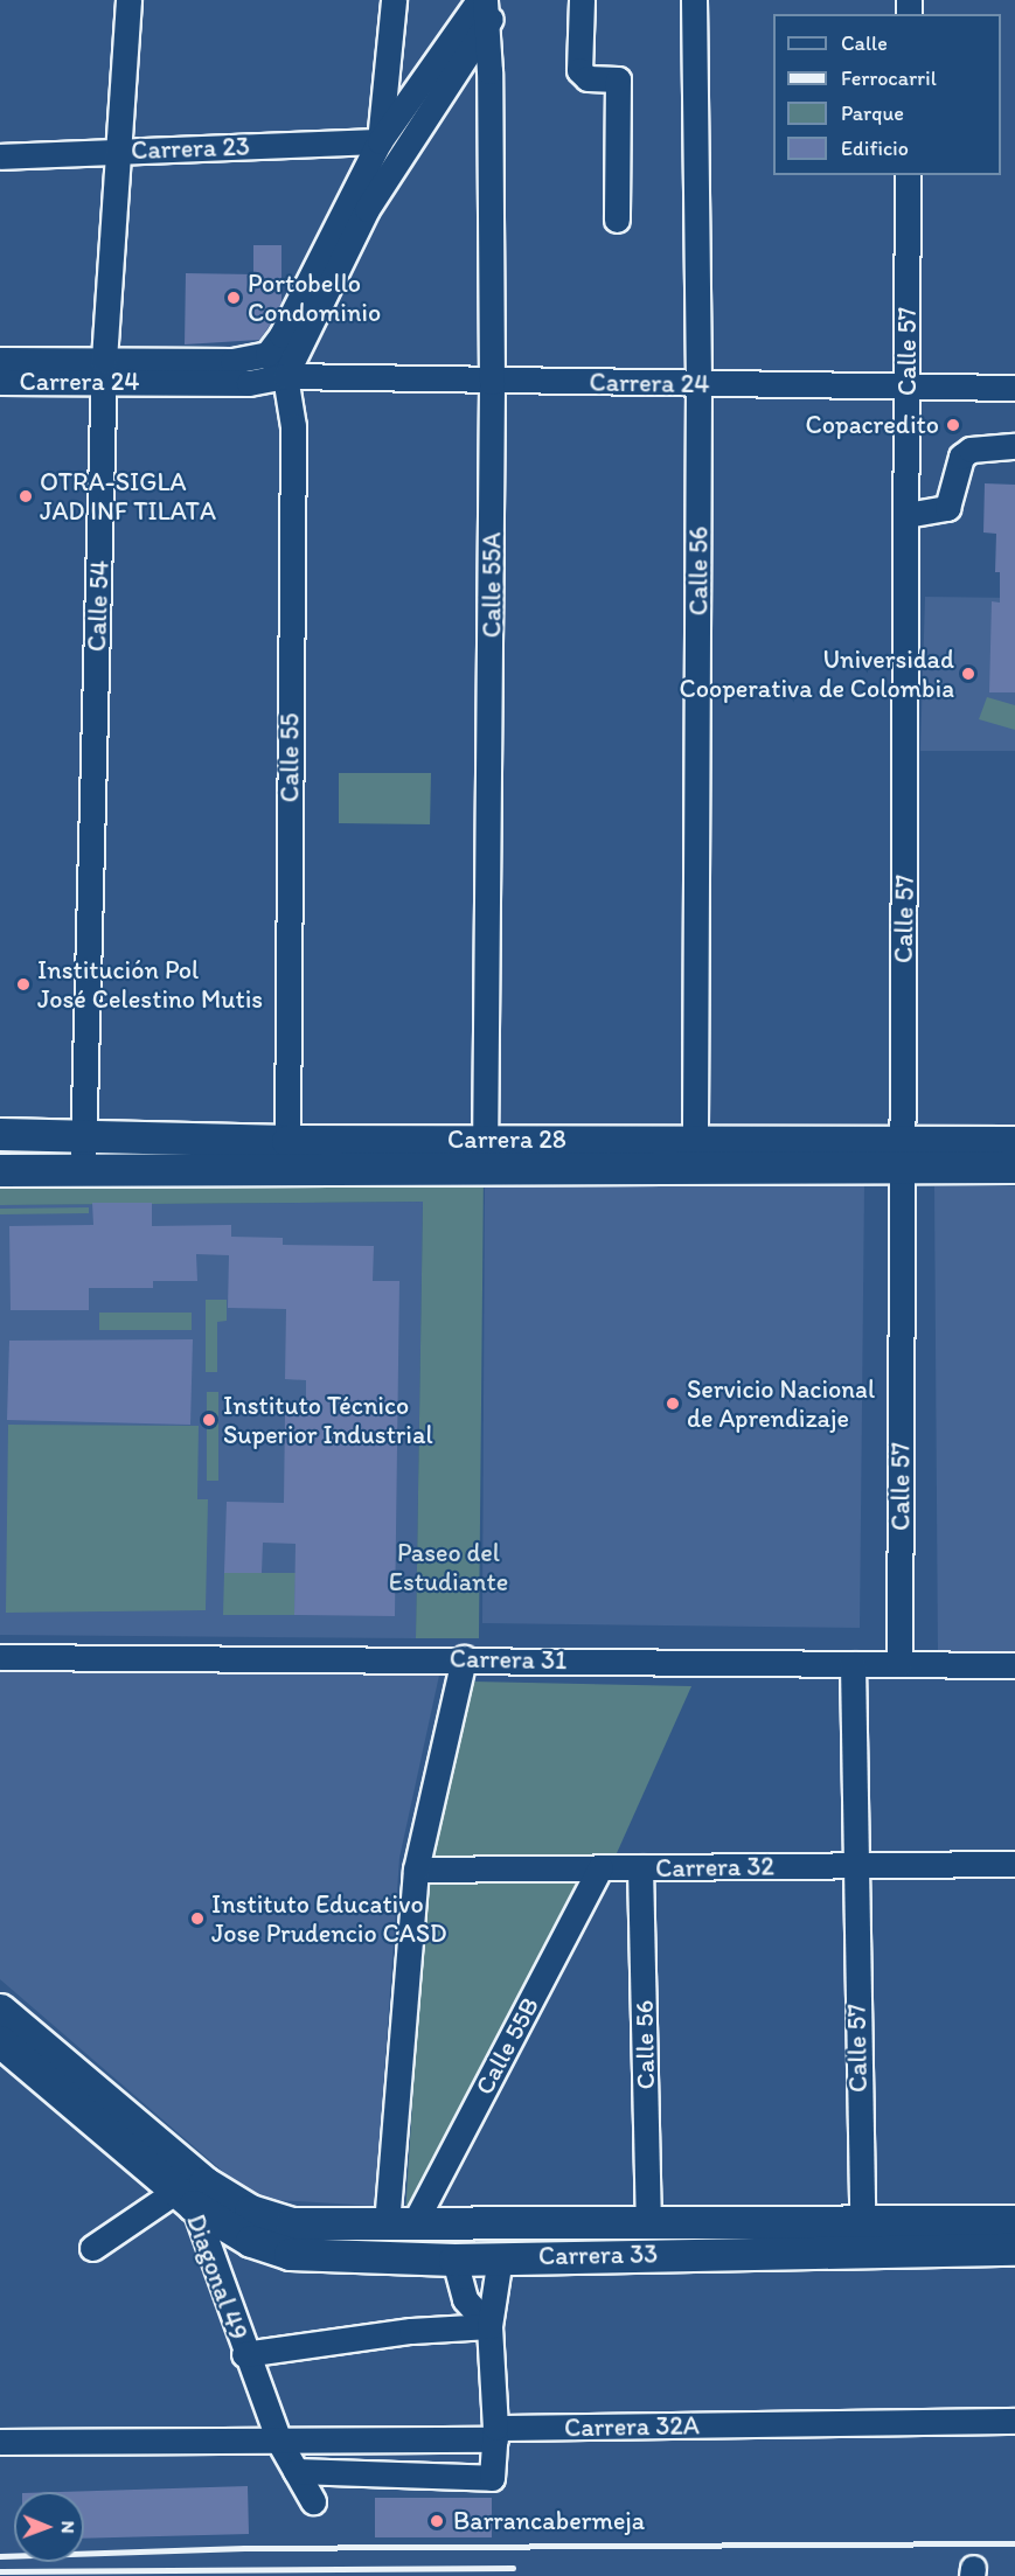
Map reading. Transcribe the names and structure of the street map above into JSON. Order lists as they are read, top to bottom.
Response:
{
  "streets": {
    "main road": ["Carrera 28", "Carrera 33", "Diagonal 49"],
    "street": [
      "Carrera 23",
      "Calle 57",
      "Carrera 24",
      "Calle 56",
      "Calle 55A",
      "Calle 54",
      "Calle 55",
      "Carrera 31",
      "Carrera 32",
      "Calle 55B",
      "Carrera 32A"
    ]
  },
  "crossings": [
    ["Carrera 23", "Calle 54"],
    ["Calle 57", "Carrera 24"],
    ["Calle 57", "Carrera 28"],
    ["Calle 57", "Carrera 31"],
    ["Calle 57", "Carrera 32"],
    ["Calle 57", "Carrera 33"],
    ["Carrera 24", "Calle 56"],
    ["Carrera 24", "Calle 55A"],
    ["Carrera 24", "Calle 54"],
    ["Carrera 24", "Calle 55"],
    ["Calle 56", "Carrera 28"],
    ["Calle 56", "Carrera 32"],
    ["Calle 56", "Carrera 33"],
    ["Calle 55A", "Carrera 28"],
    ["Calle 54", "Carrera 28"],
    ["Calle 55", "Carrera 28"],
    ["Carrera 32", "Calle 55B"],
    ["Calle 55B", "Carrera 33"],
    ["Carrera 33", "Diagonal 49"],
    ["Diagonal 49", "Carrera 32A"]
  ],
  "parks": ["Paseo del Estudiante"],
  "places": [
    "Portobello Condominio",
    "Copacredito",
    "OTRA-SIGLA JAD INF TILATA",
    "Universidad Cooperativa de Colombia",
    "Institución Pol José Celestino Mutis",
    "Servicio Nacional de Aprendizaje",
    "Instituto Técnico Superior Industrial",
    "Instituto Educativo Jose Prudencio CASD",
    "Barrancabermeja"
  ],
  "legend": [
    "Calle",
    "Ferrocarril",
    "Parque",
    "Edificio"
  ],
  "north": "right"
}
